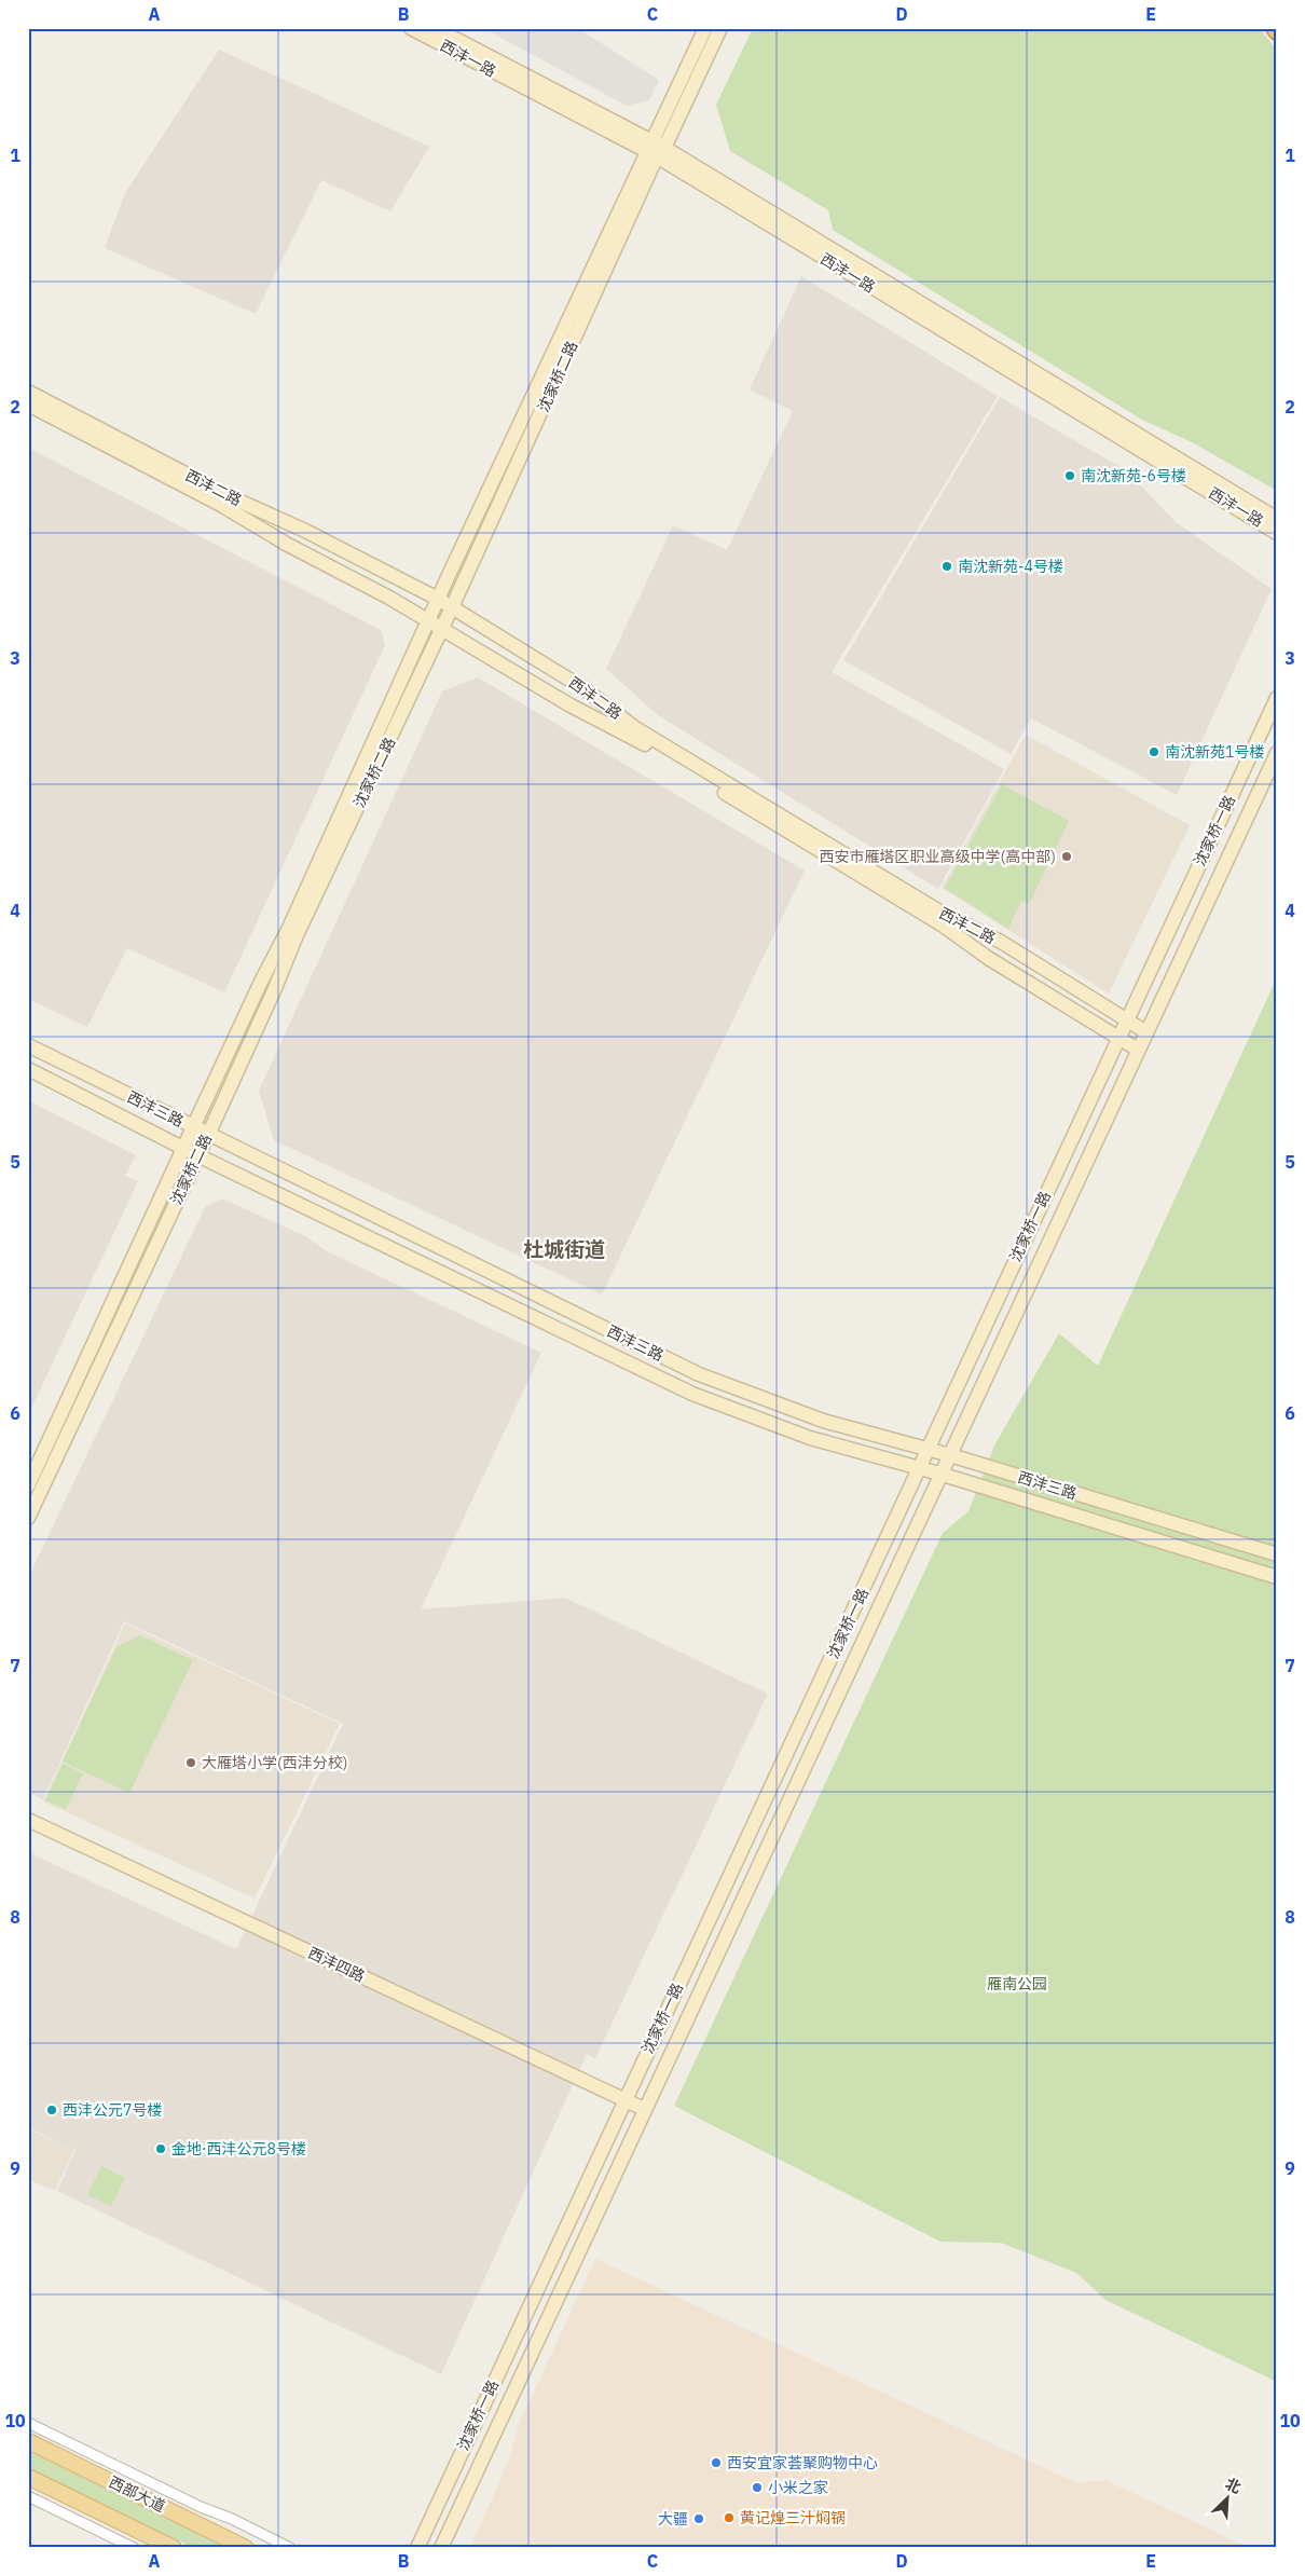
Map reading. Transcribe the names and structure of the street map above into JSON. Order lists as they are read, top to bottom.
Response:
{
  "streets": {
    "main road": ["西部大道"],
    "street": [
      "西沣一路",
      "沈家桥二路",
      "西沣二路",
      "沈家桥一路",
      "西沣三路",
      "西沣四路"
    ]
  },
  "crossings": [
    ["西沣一路", "沈家桥二路"],
    ["沈家桥二路", "西沣二路"],
    ["沈家桥二路", "西沣三路"],
    ["西沣二路", "沈家桥一路"],
    ["沈家桥一路", "西沣三路"],
    ["沈家桥一路", "西沣四路"]
  ],
  "districts": ["杜城街道"],
  "parks": ["雁南公园"],
  "places": [
    "南沈新苑-6号楼",
    "南沈新苑-4号楼",
    "南沈新苑1号楼",
    "西安市雁塔区职业高级中学(高中部)",
    "大雁塔小学(西沣分校)",
    "西沣公元7号楼",
    "金地·西沣公元8号楼",
    "西安宜家荟聚购物中心",
    "小米之家",
    "黄记煌三汁焖锅",
    "大疆"
  ],
  "north": "top right",
  "grid": {
    "columns": [
      "A",
      "B",
      "C",
      "D",
      "E"
    ],
    "rows": [
      "1",
      "2",
      "3",
      "4",
      "5",
      "6",
      "7",
      "8",
      "9",
      "10"
    ]
  }
}
